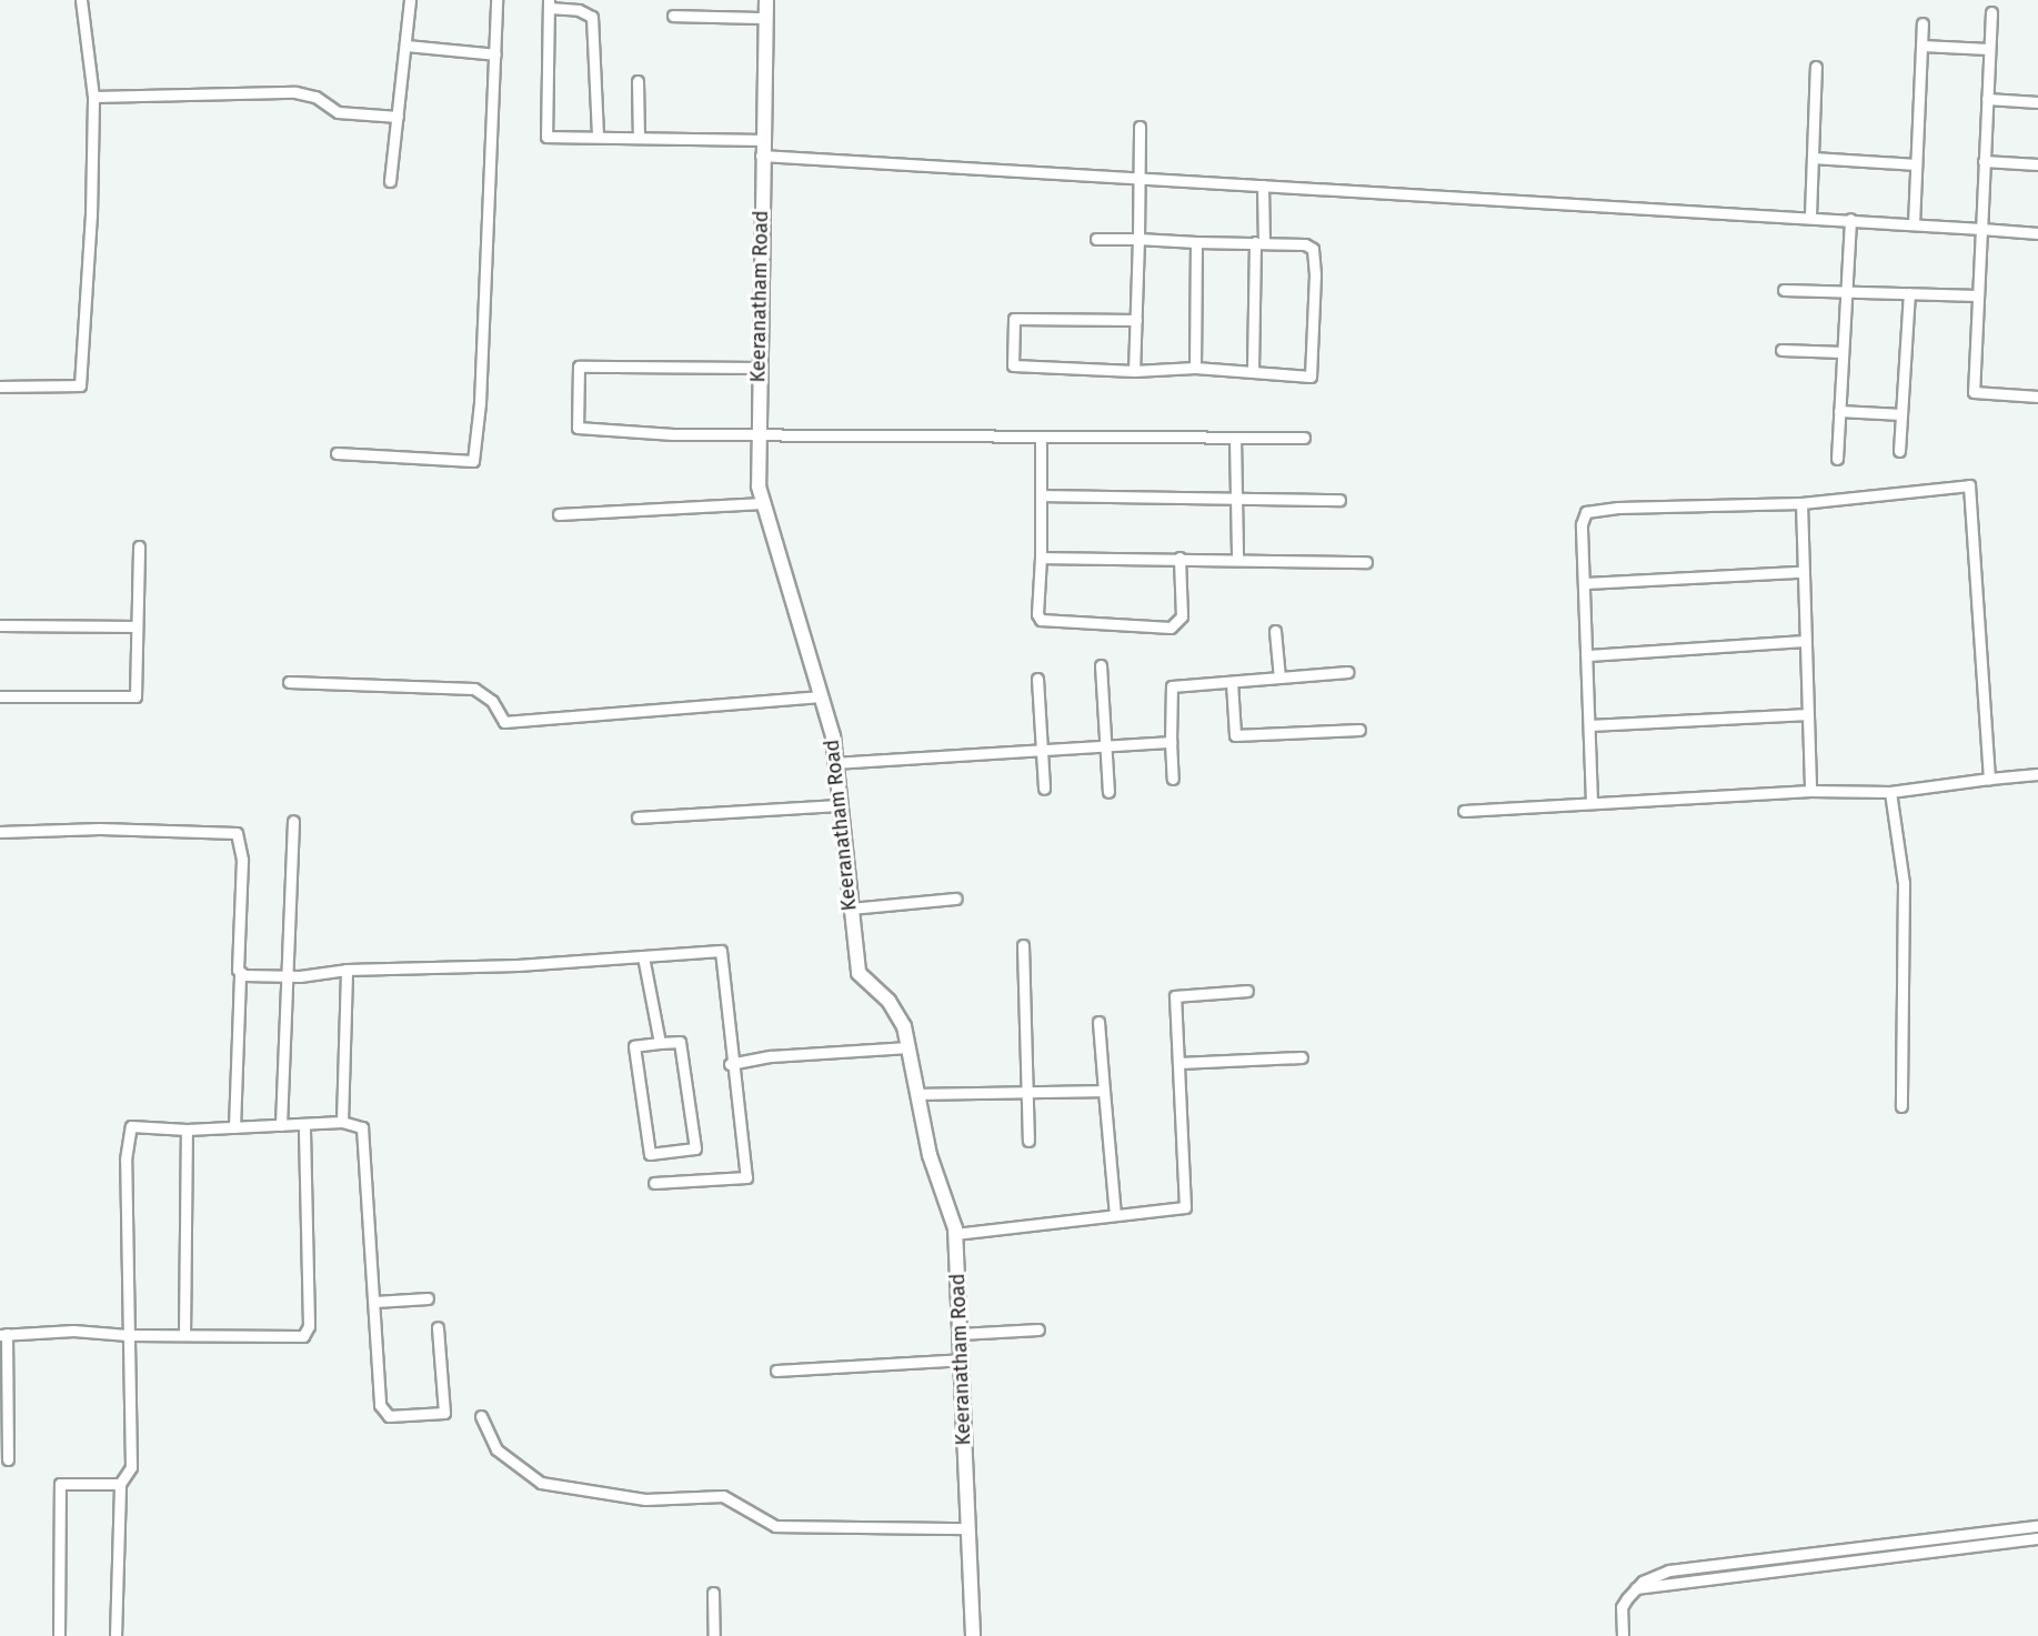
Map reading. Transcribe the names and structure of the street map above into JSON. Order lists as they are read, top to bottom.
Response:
{
  "streets": {
    "street": ["Keeranatham Road"]
  }
}
